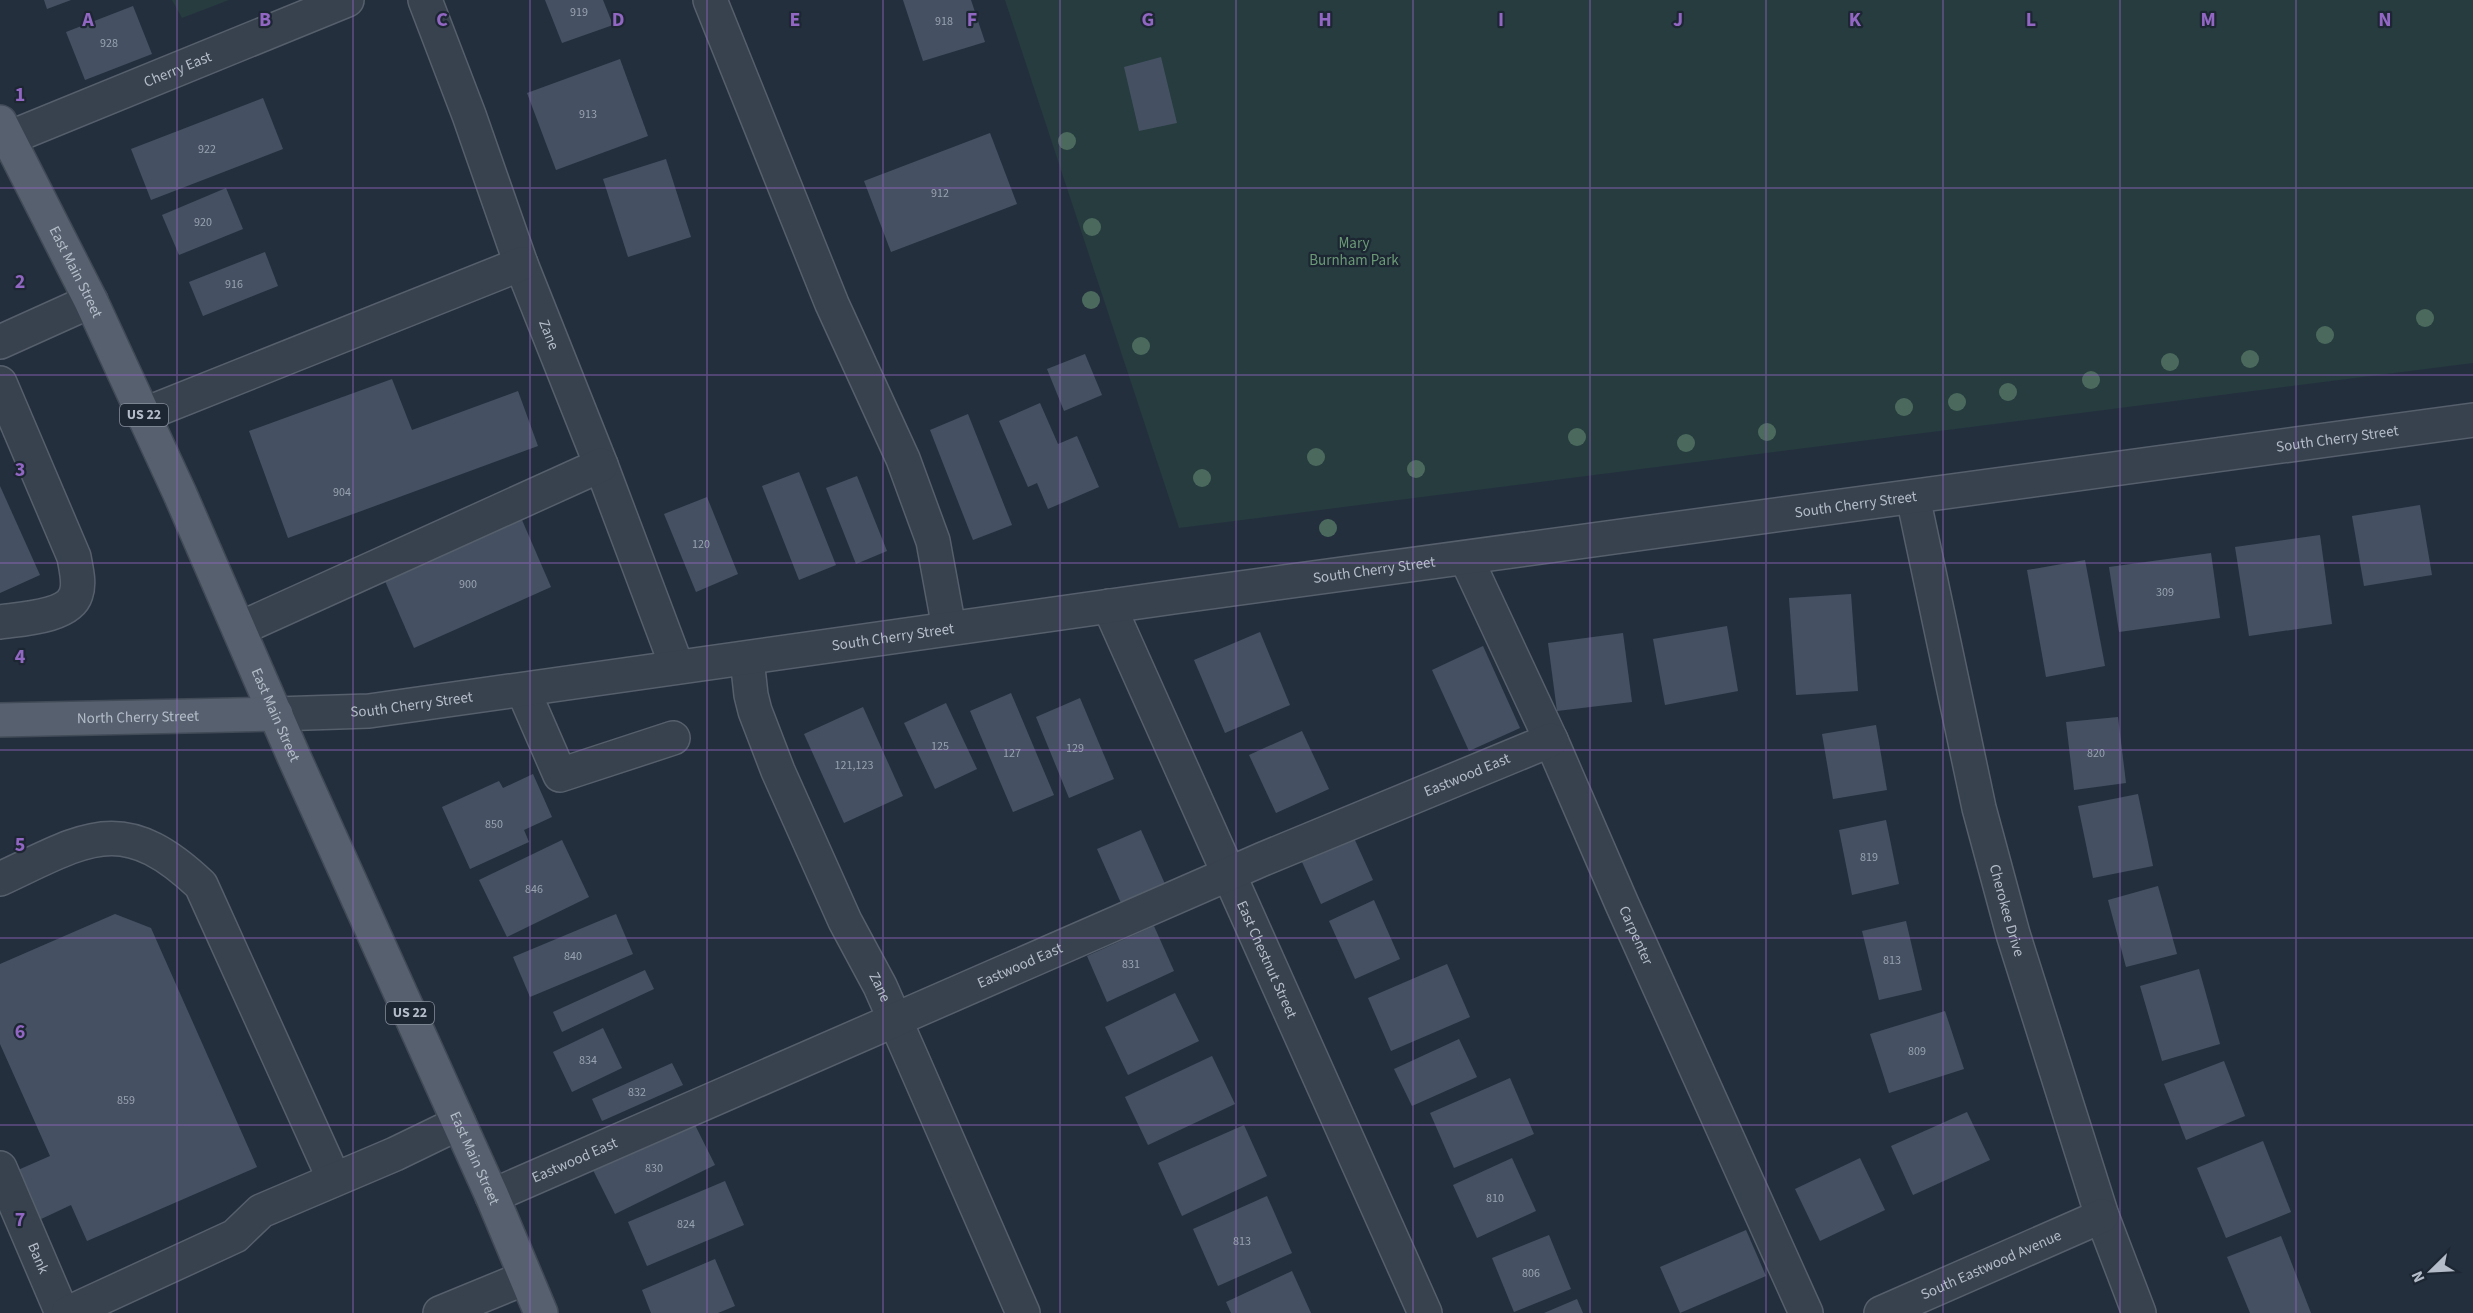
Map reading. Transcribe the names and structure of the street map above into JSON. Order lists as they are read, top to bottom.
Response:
{
  "streets": {
    "main road": ["East Main Street", "US 22", "North Cherry Street"],
    "street": [
      "Cherry East",
      "Zane",
      "South Cherry Street",
      "Eastwood East",
      "Cherokee Drive",
      "Carpenter",
      "East Chestnut Street",
      "Bank",
      "South Eastwood Avenue"
    ]
  },
  "crossings": [
    ["Cherry East", "East Main Street"],
    ["East Main Street", "South Cherry Street"],
    ["East Main Street", "North Cherry Street"],
    ["East Main Street", "Eastwood East"],
    ["Zane", "South Cherry Street"],
    ["Zane", "Eastwood East"],
    ["South Cherry Street", "North Cherry Street"],
    ["South Cherry Street", "Cherokee Drive"],
    ["South Cherry Street", "Carpenter"],
    ["South Cherry Street", "East Chestnut Street"],
    ["Eastwood East", "Carpenter"],
    ["Eastwood East", "East Chestnut Street"],
    ["Cherokee Drive", "South Eastwood Avenue"]
  ],
  "parks": ["Mary Burnham Park"],
  "house_numbers": [
    "919",
    "918",
    "928",
    "913",
    "922",
    "912",
    "920",
    "916",
    "904",
    "120",
    "900",
    "309",
    "125",
    "129",
    "127",
    "820",
    "121,123",
    "850",
    "819",
    "846",
    "840",
    "813",
    "831",
    "809",
    "834",
    "832",
    "859",
    "830",
    "810",
    "824",
    "813",
    "806"
  ],
  "north": "bottom left",
  "grid": {
    "columns": [
      "A",
      "B",
      "C",
      "D",
      "E",
      "F",
      "G",
      "H",
      "I",
      "J",
      "K",
      "L",
      "M",
      "N"
    ],
    "rows": [
      "1",
      "2",
      "3",
      "4",
      "5",
      "6",
      "7"
    ]
  }
}
